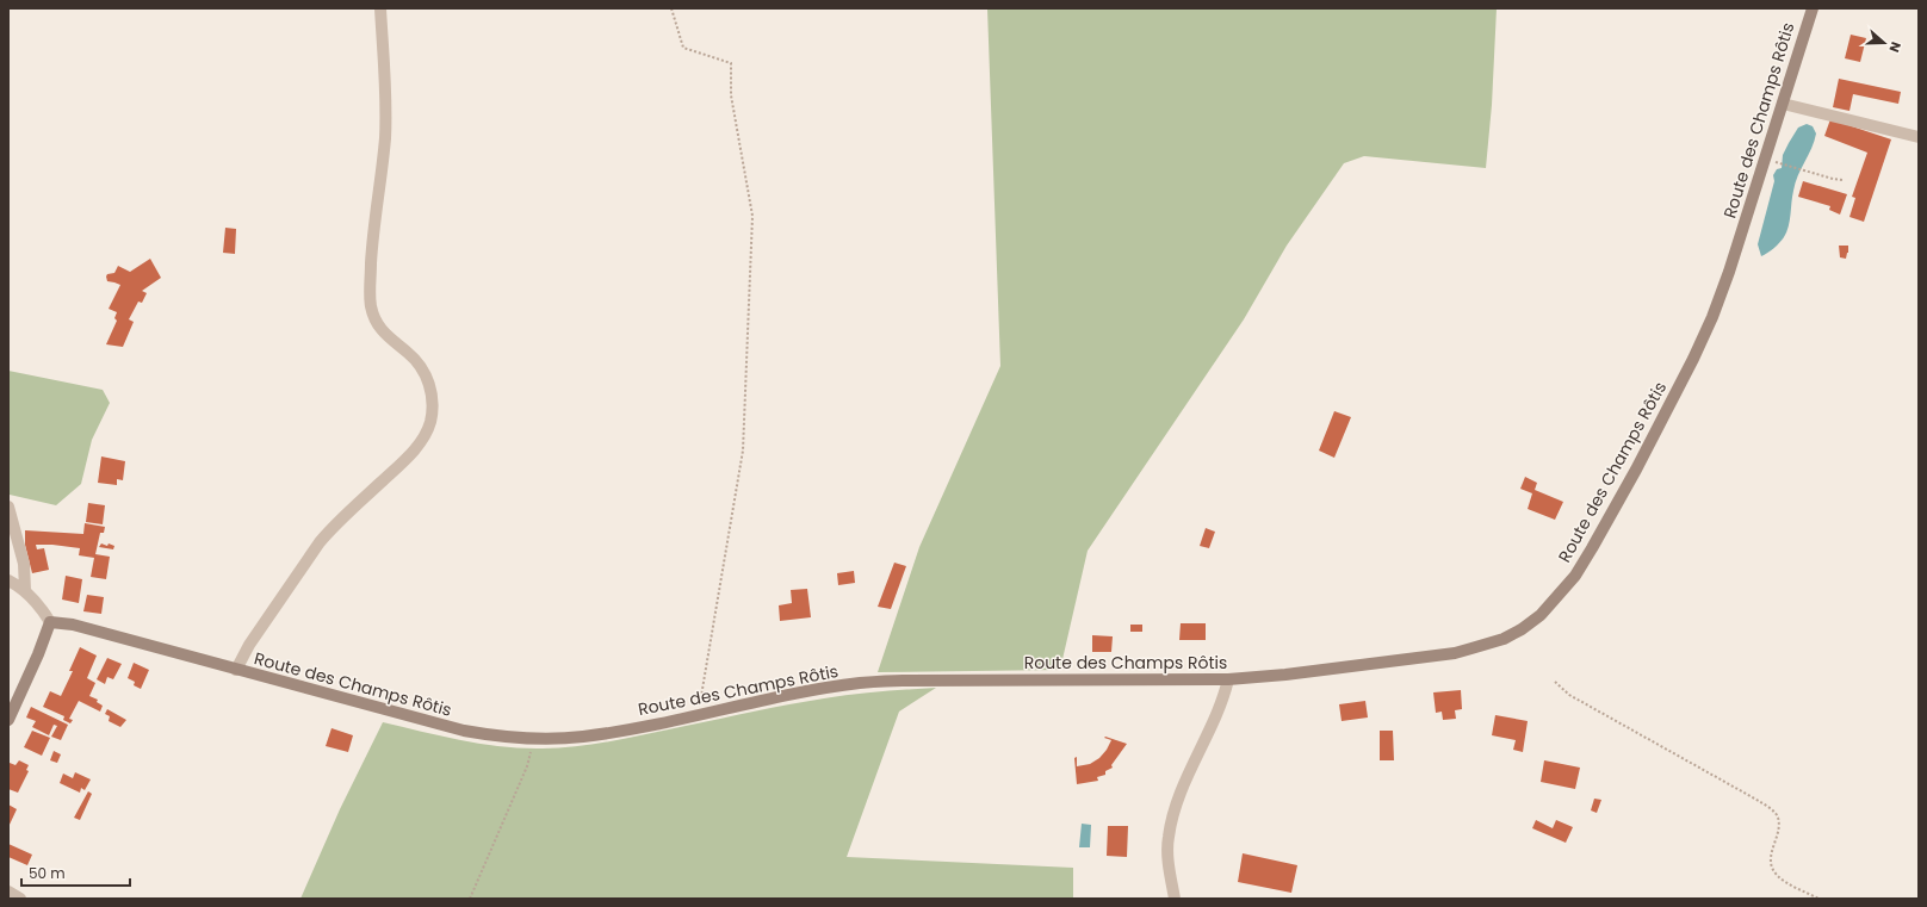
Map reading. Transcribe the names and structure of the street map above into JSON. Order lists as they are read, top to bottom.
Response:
{
  "streets": {
    "street": ["Route des Champs Rôtis"]
  },
  "scale_bar": "50 m",
  "north": "right"
}
